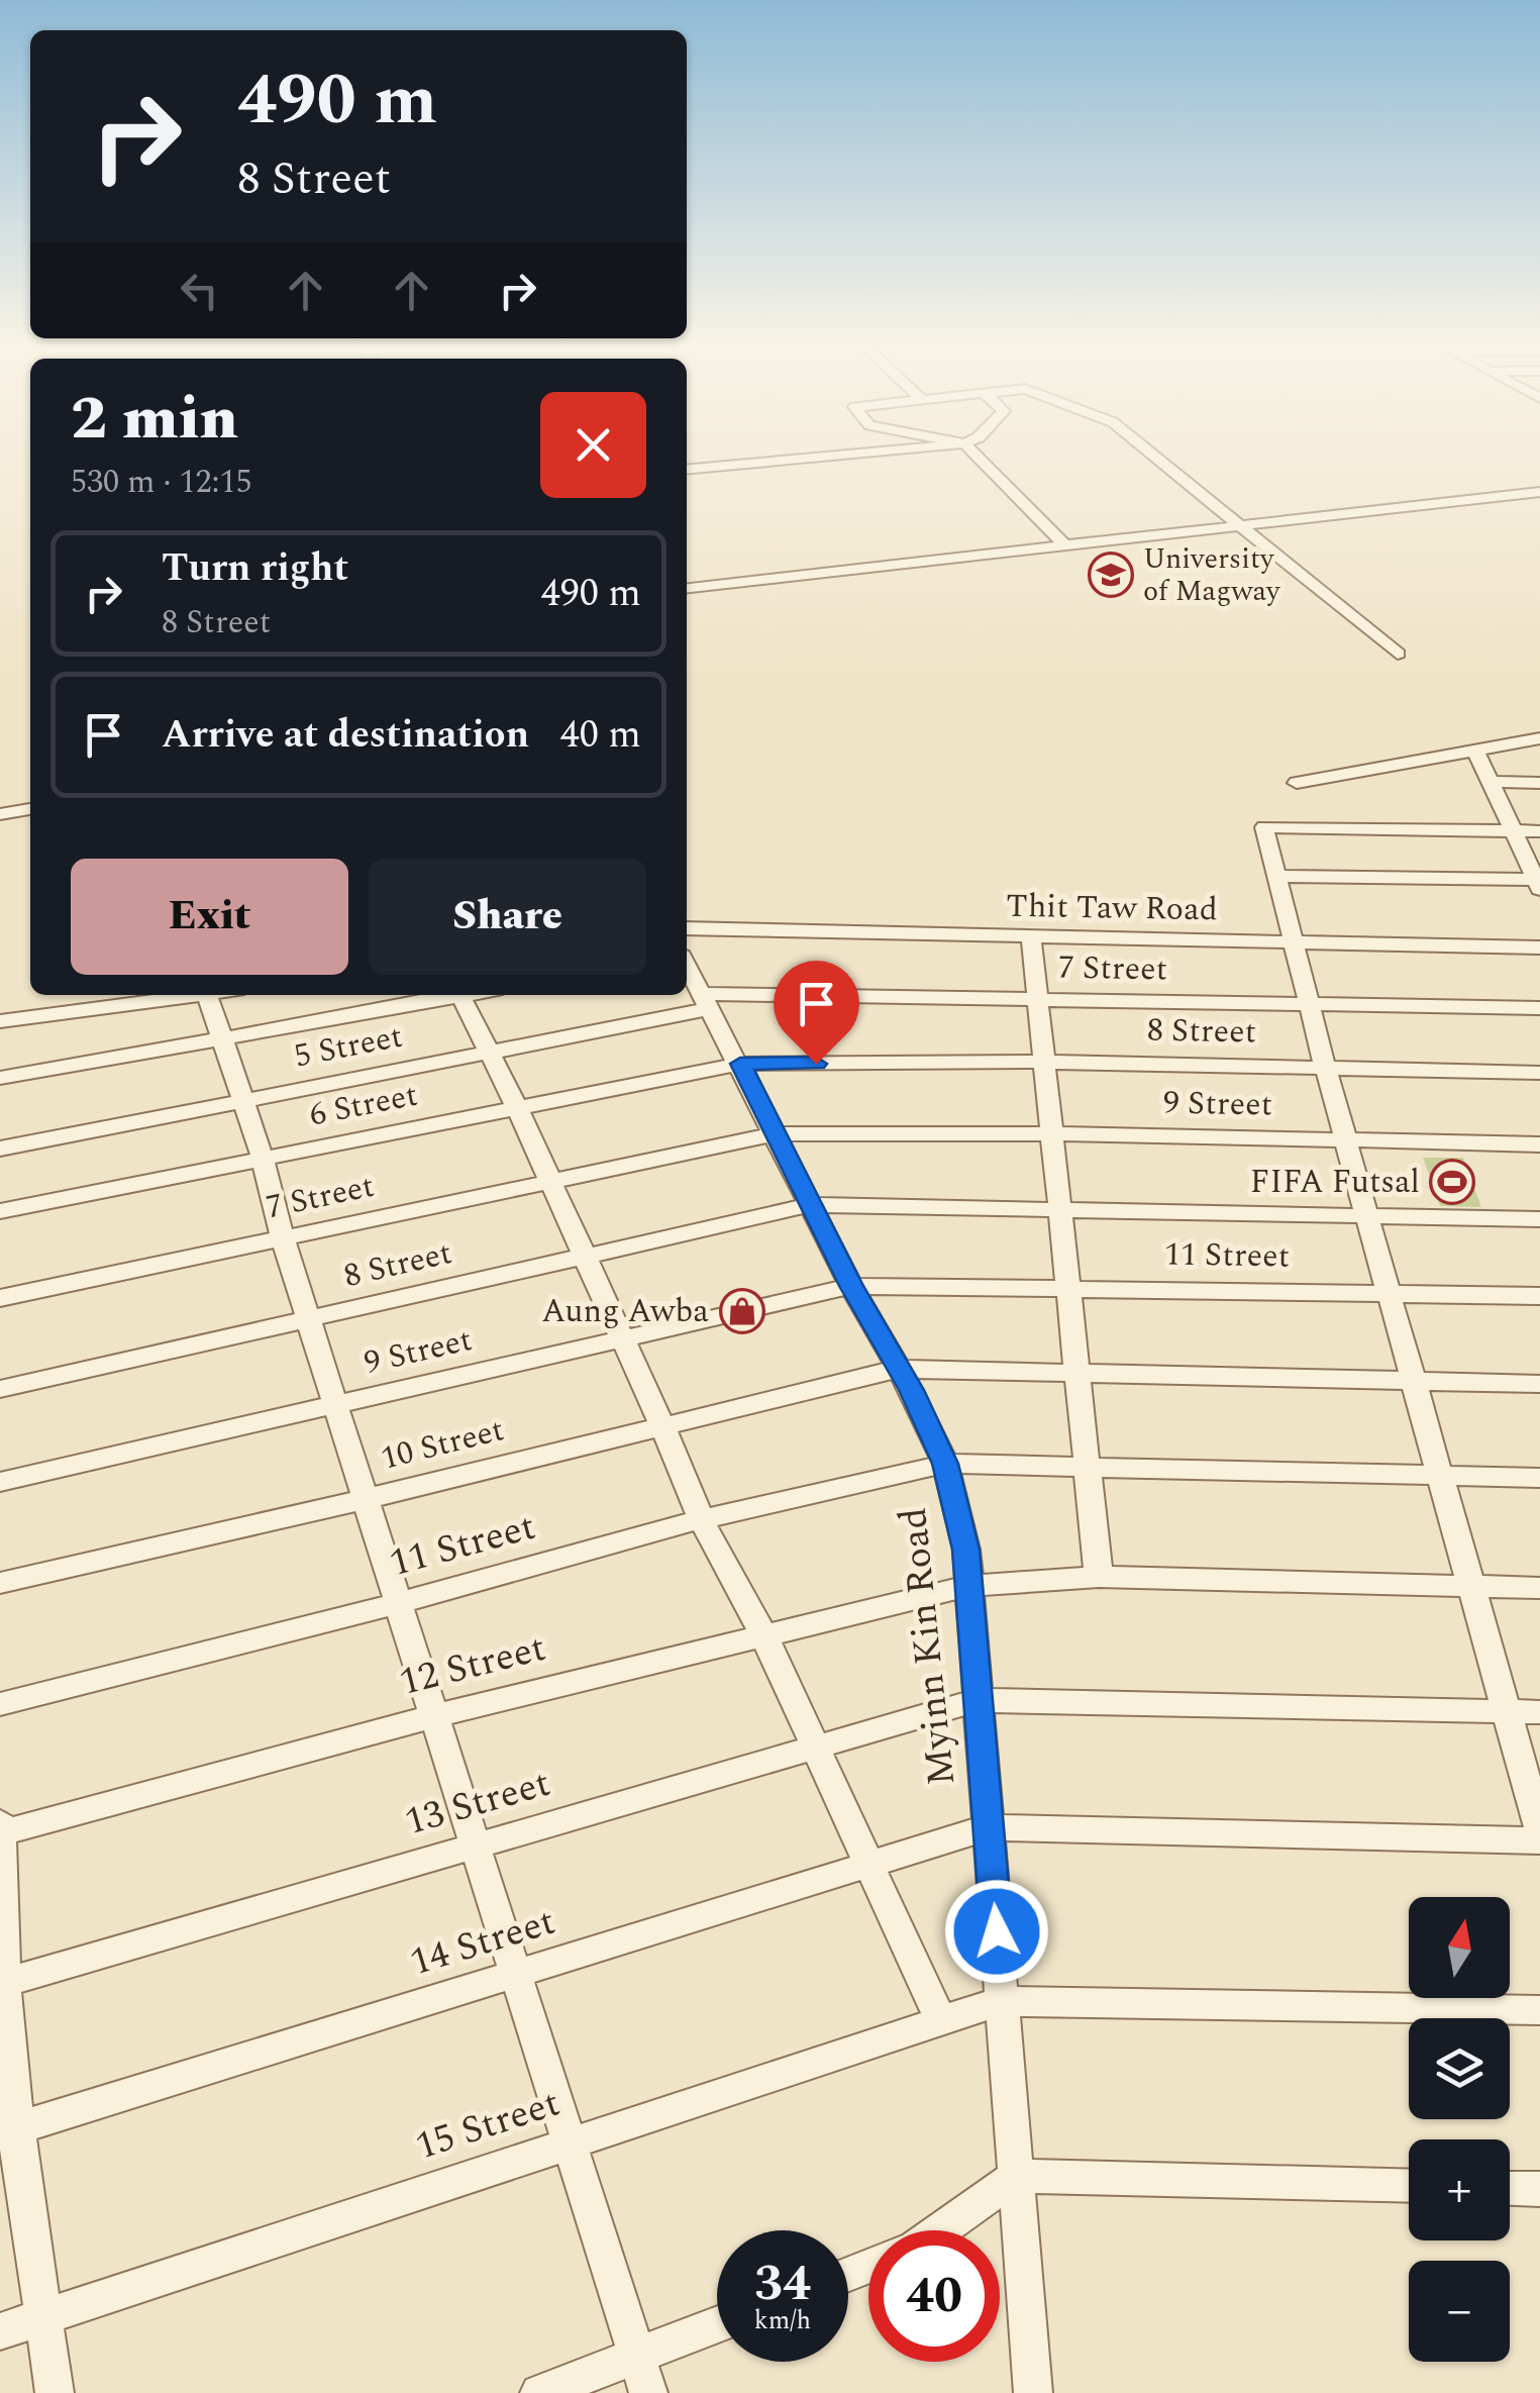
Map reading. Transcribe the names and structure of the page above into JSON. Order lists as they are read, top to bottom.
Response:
{
  "streets": {
    "street": [
      "Thit Taw Road",
      "7 Street",
      "8 Street",
      "5 Street",
      "9 Street",
      "6 Street",
      "11 Street",
      "10 Street",
      "Myinn Kin Road",
      "12 Street",
      "13 Street",
      "14 Street",
      "15 Street"
    ]
  },
  "crossings": [
    ["7 Street", "5 Street"],
    ["7 Street", "9 Street"],
    ["7 Street", "Myinn Kin Road"],
    ["8 Street", "6 Street"],
    ["8 Street", "Myinn Kin Road"],
    ["5 Street", "Myinn Kin Road"],
    ["9 Street", "11 Street"],
    ["9 Street", "Myinn Kin Road"],
    ["6 Street", "Myinn Kin Road"],
    ["11 Street", "Myinn Kin Road"],
    ["10 Street", "Myinn Kin Road"],
    ["Myinn Kin Road", "12 Street"],
    ["Myinn Kin Road", "13 Street"],
    ["Myinn Kin Road", "14 Street"],
    ["Myinn Kin Road", "15 Street"]
  ],
  "places": {
    "school or university": ["University of Magway"],
    "sports": ["FIFA Futsal"],
    "shop": ["Aung Awba"]
  },
  "north": "top",
  "page": {
    "turn": ["490 m", "8 Street"],
    "heading": ["2 min", "530 m · 12:15"],
    "list": [
      {
        "name": "Turn right",
        "note": "8 Street",
        "value": "490 m"
      },
      {
        "name": "Arrive at destination",
        "value": "40 m"
      }
    ],
    "buttons": ["Exit", "Share"],
    "map_buttons": ["+", "−"],
    "speed": "34 km/h",
    "limit": "40"
  }
}
